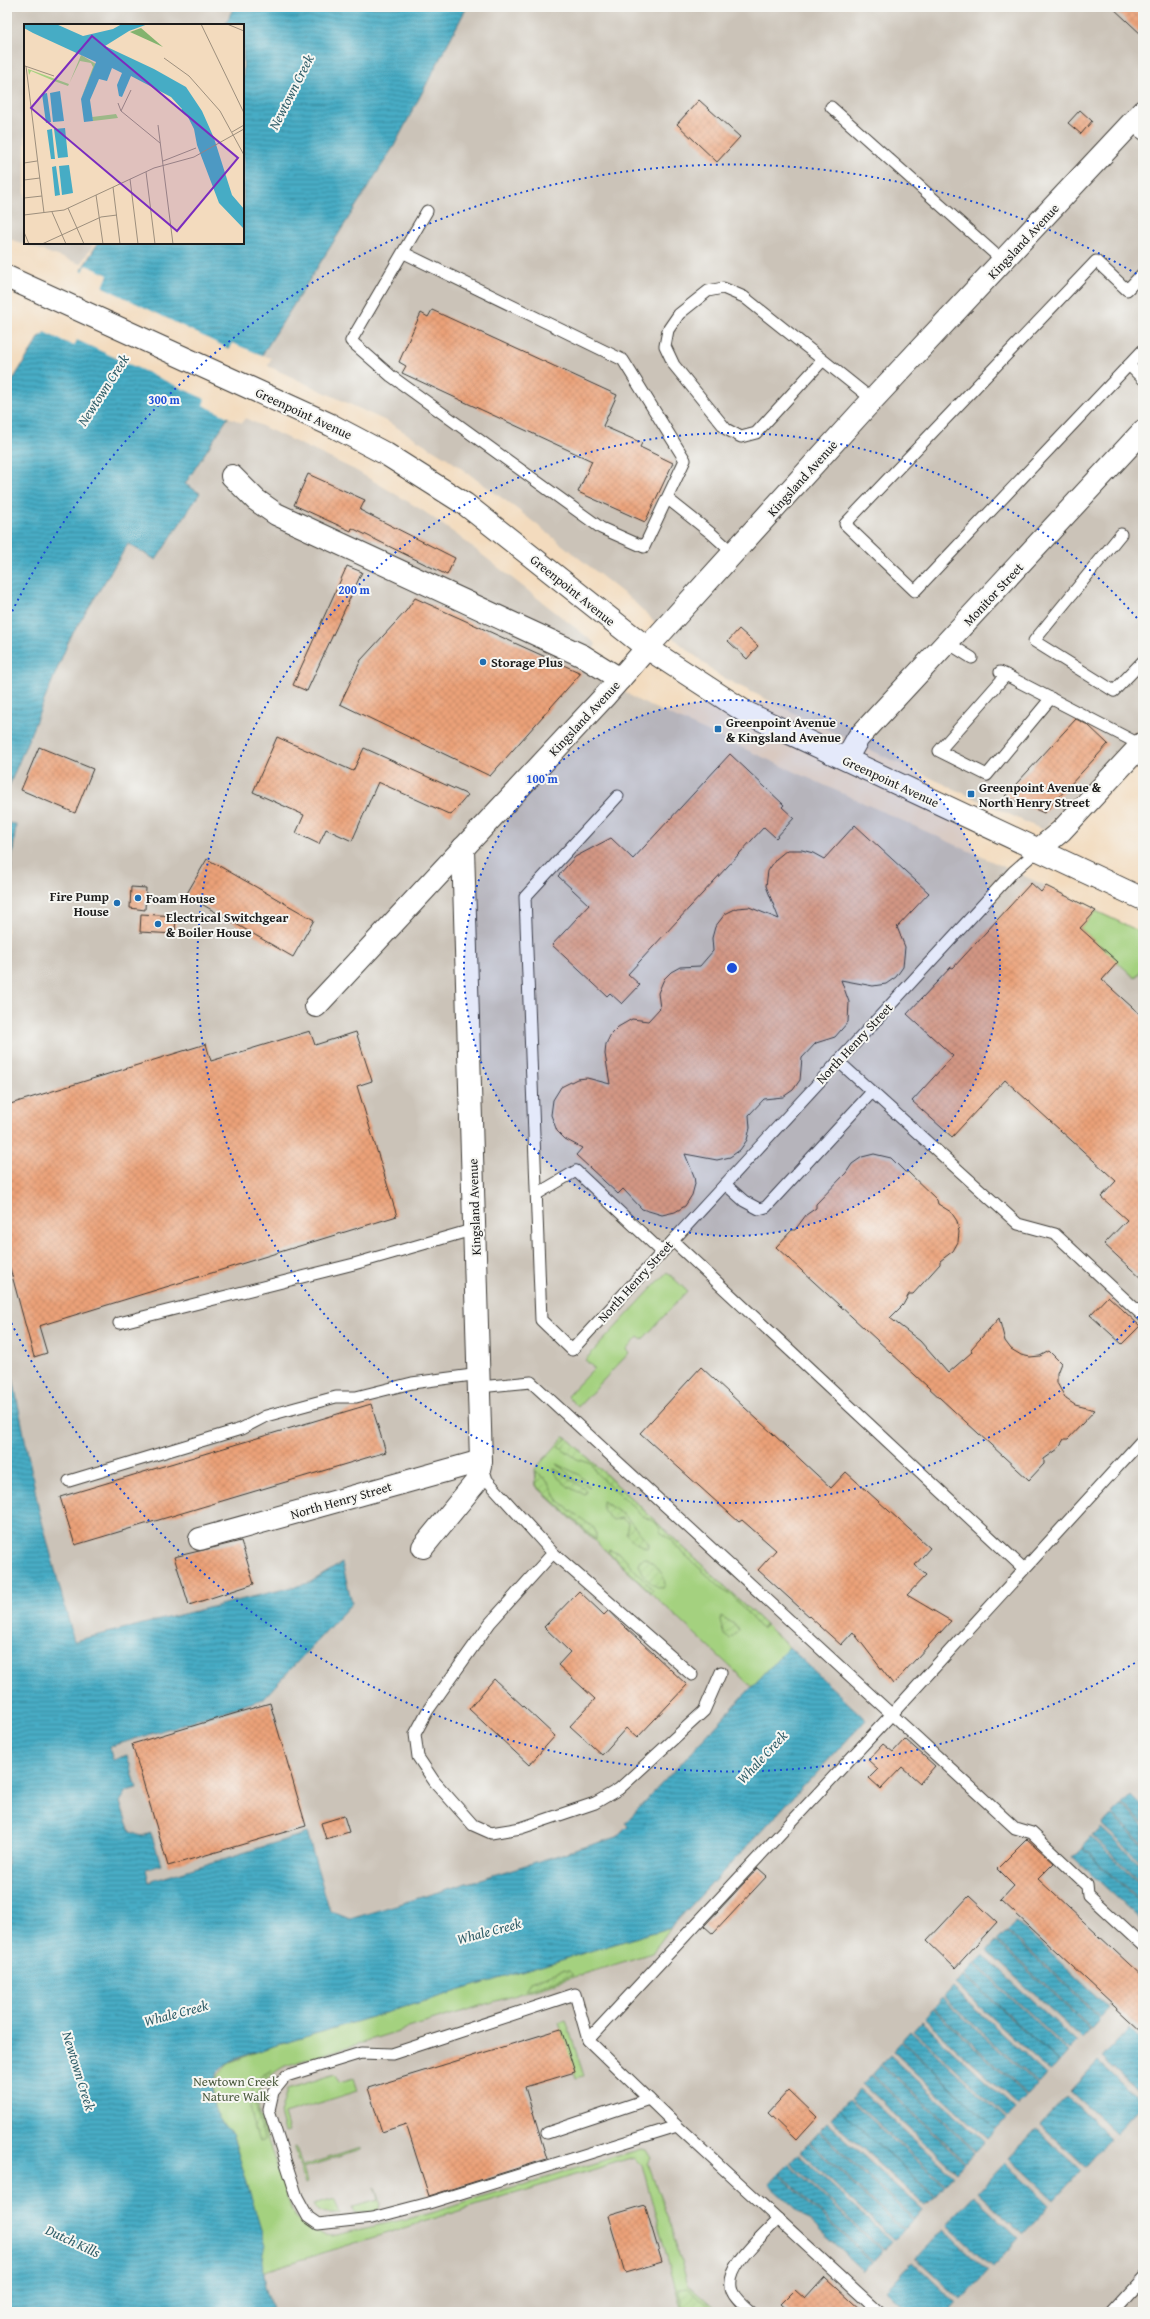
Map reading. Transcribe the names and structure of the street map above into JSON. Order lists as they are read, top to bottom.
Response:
{
  "streets": {
    "main road": [
      "Kingsland Avenue",
      "Greenpoint Avenue",
      "Monitor Street",
      "North Henry Street"
    ]
  },
  "crossings": [
    ["Kingsland Avenue", "Greenpoint Avenue"],
    ["Kingsland Avenue", "North Henry Street"],
    ["Greenpoint Avenue", "Monitor Street"],
    ["Greenpoint Avenue", "North Henry Street"]
  ],
  "water": ["Newtown Creek", "Whale Creek", "Dutch Kills"],
  "parks": ["Newtown Creek Nature Walk"],
  "places": {
    "other": [
      "Storage Plus",
      "Foam House",
      "Fire Pump House",
      "Electrical Switchgear & Boiler House"
    ],
    "transit": ["Greenpoint Avenue & Kingsland Avenue", "Greenpoint Avenue & North Henry Street"]
  },
  "rings": ["300 m", "200 m", "100 m"]
}
